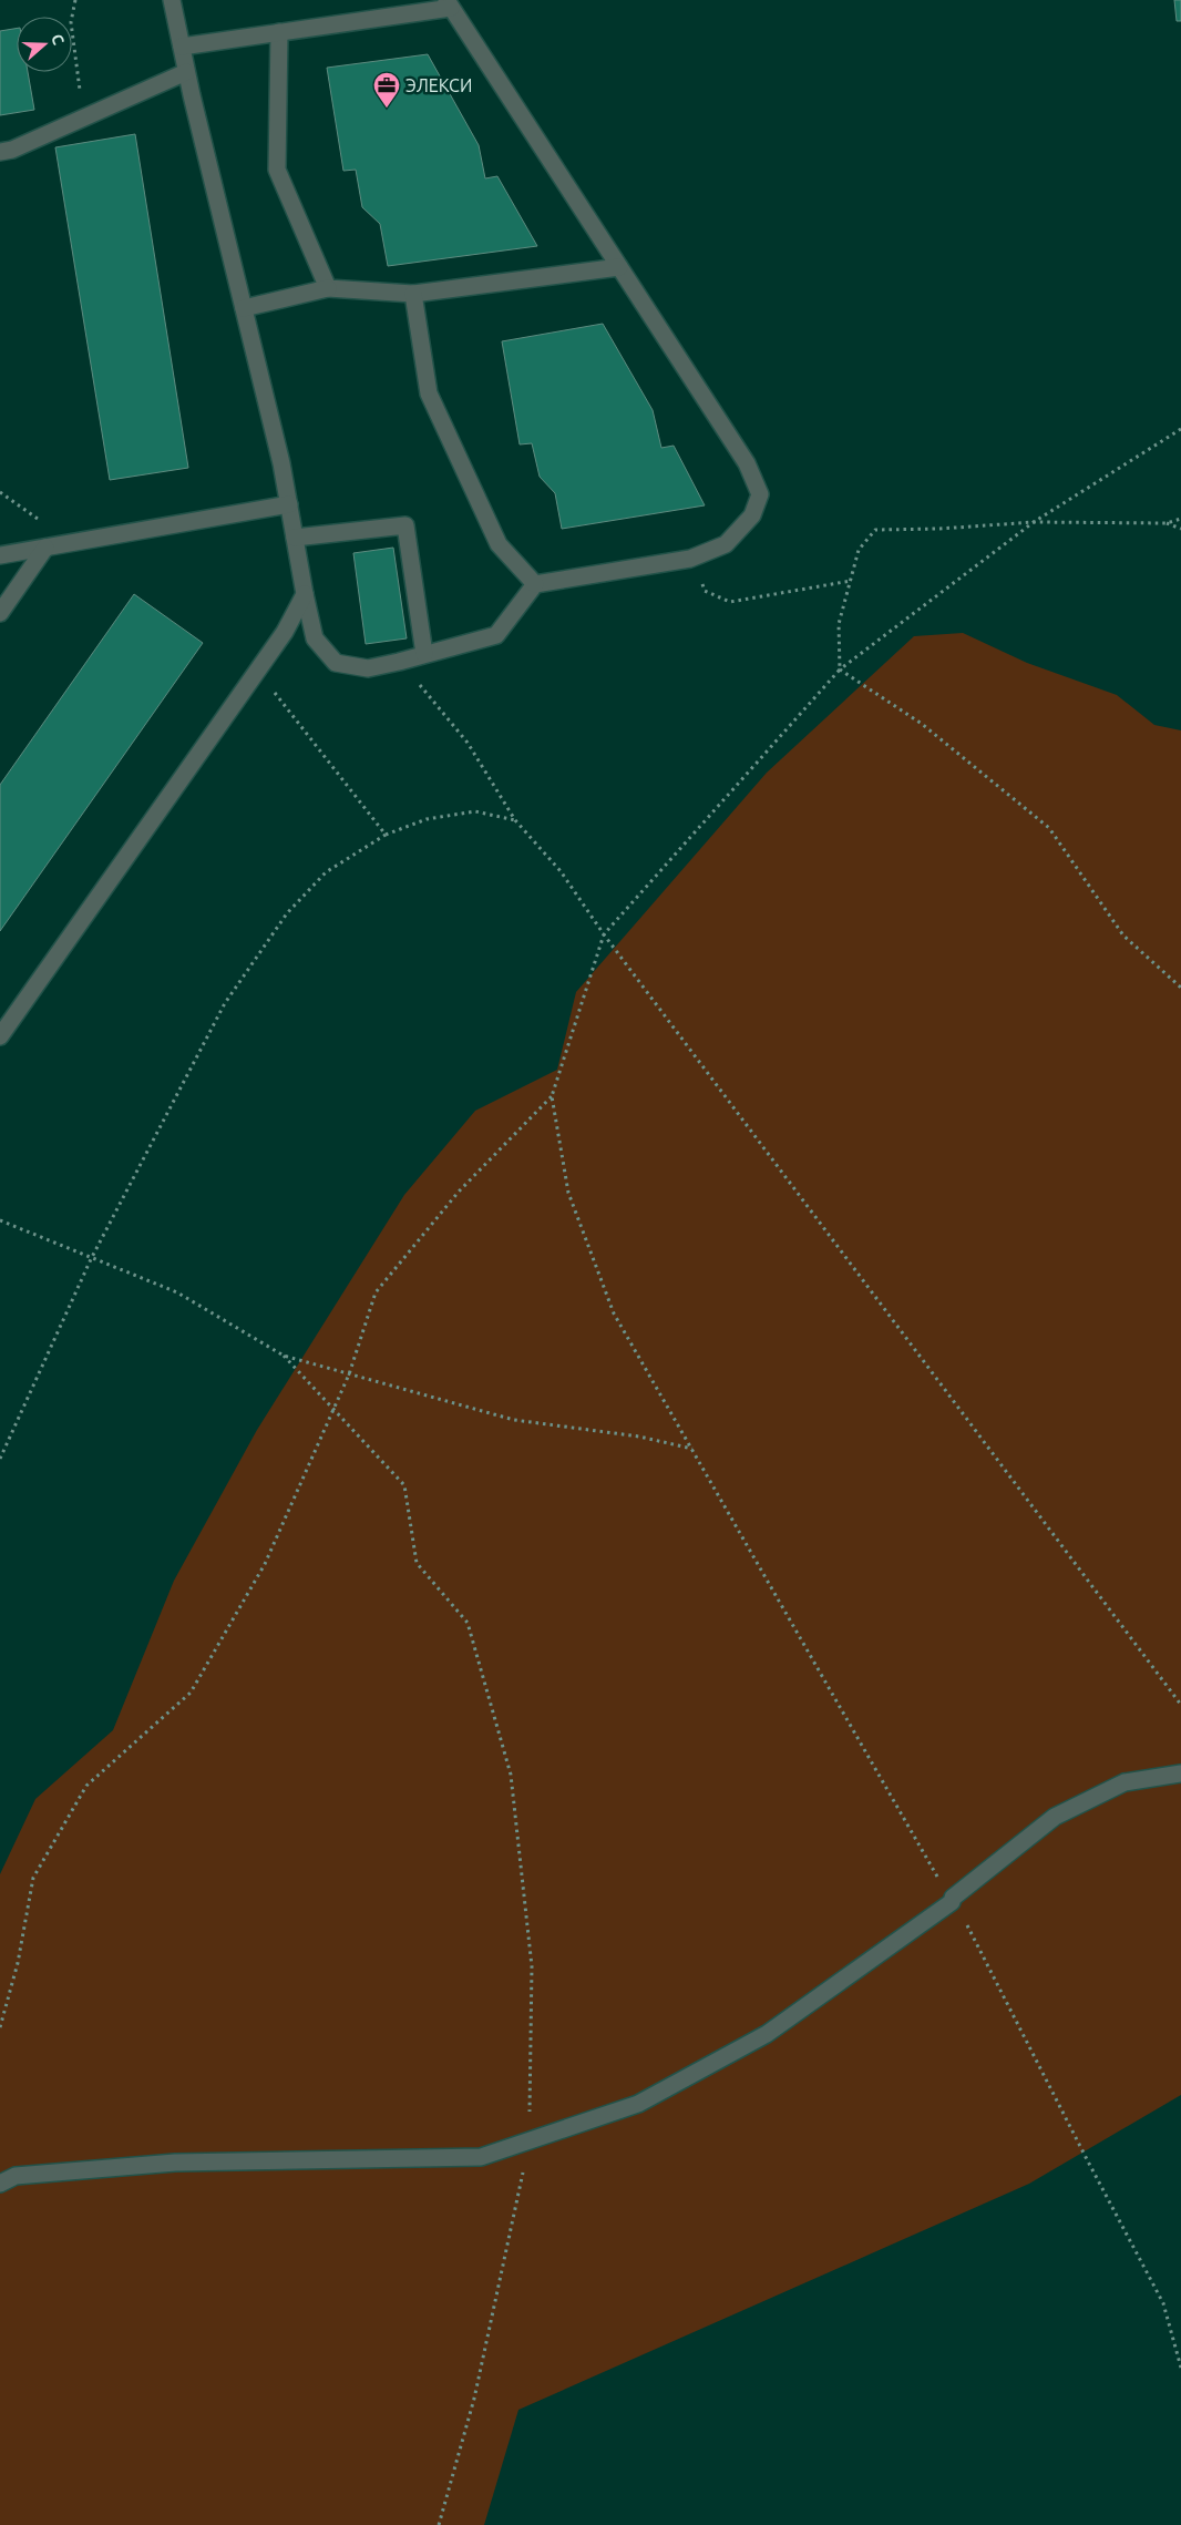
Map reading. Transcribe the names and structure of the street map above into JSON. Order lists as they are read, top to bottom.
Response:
{
  "places": {
    "office": ["ЭЛЕКСИ"]
  },
  "north": "right"
}
